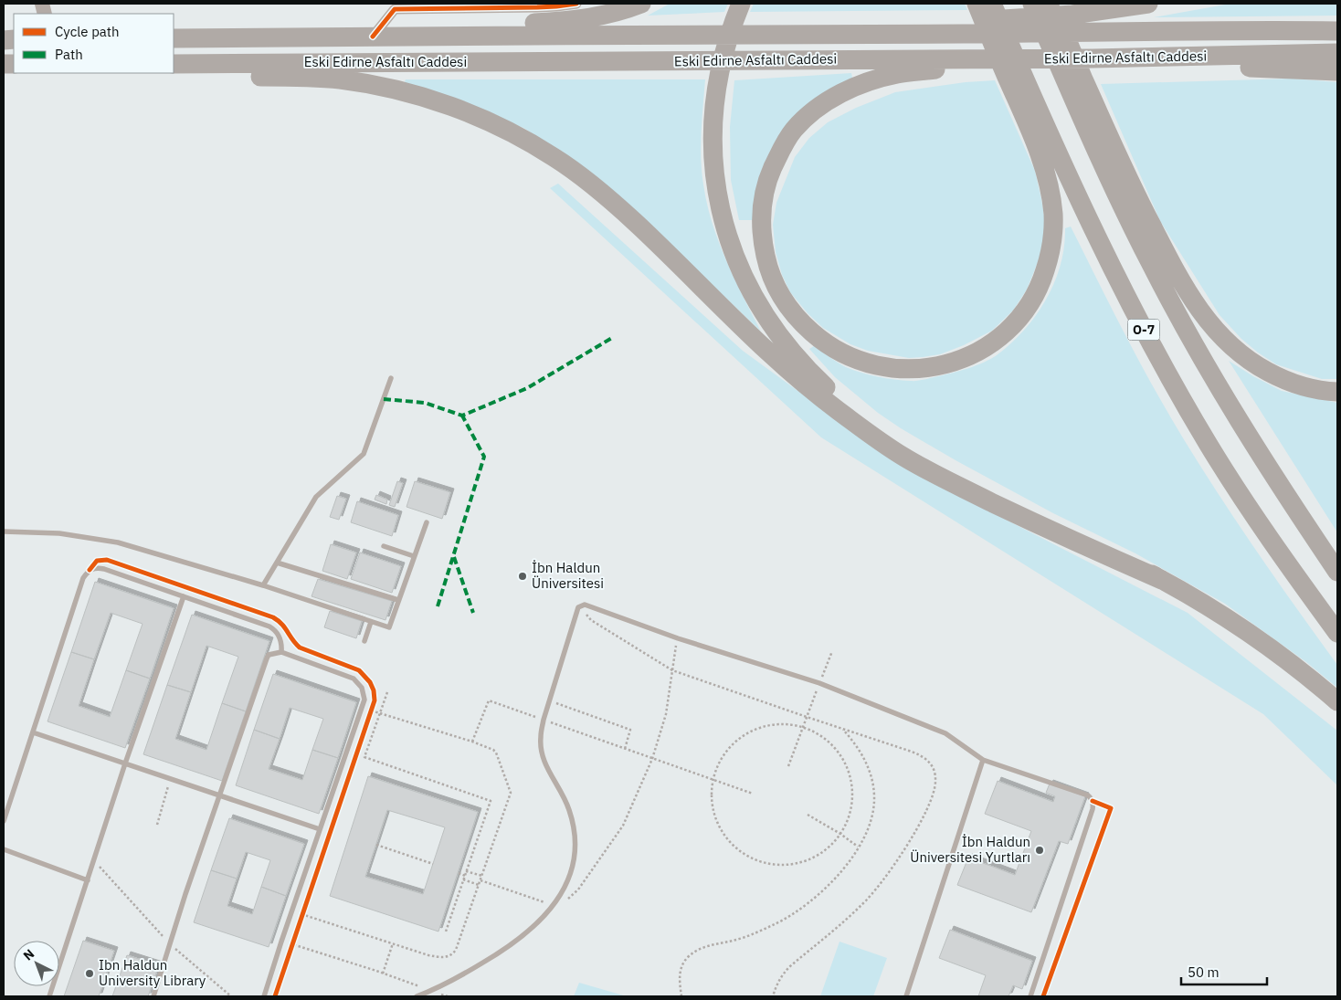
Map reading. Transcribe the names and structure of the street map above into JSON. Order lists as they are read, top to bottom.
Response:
{
  "streets": {
    "highway": ["Eski Edirne Asfaltı Caddesi", "O-7"]
  },
  "places": ["İbn Haldun Üniversitesi", "İbn Haldun Üniversitesi Yurtları", "Ibn Haldun University Library"],
  "legend": ["Cycle path", "Path"],
  "scale_bar": "50 m",
  "north": "top left"
}
